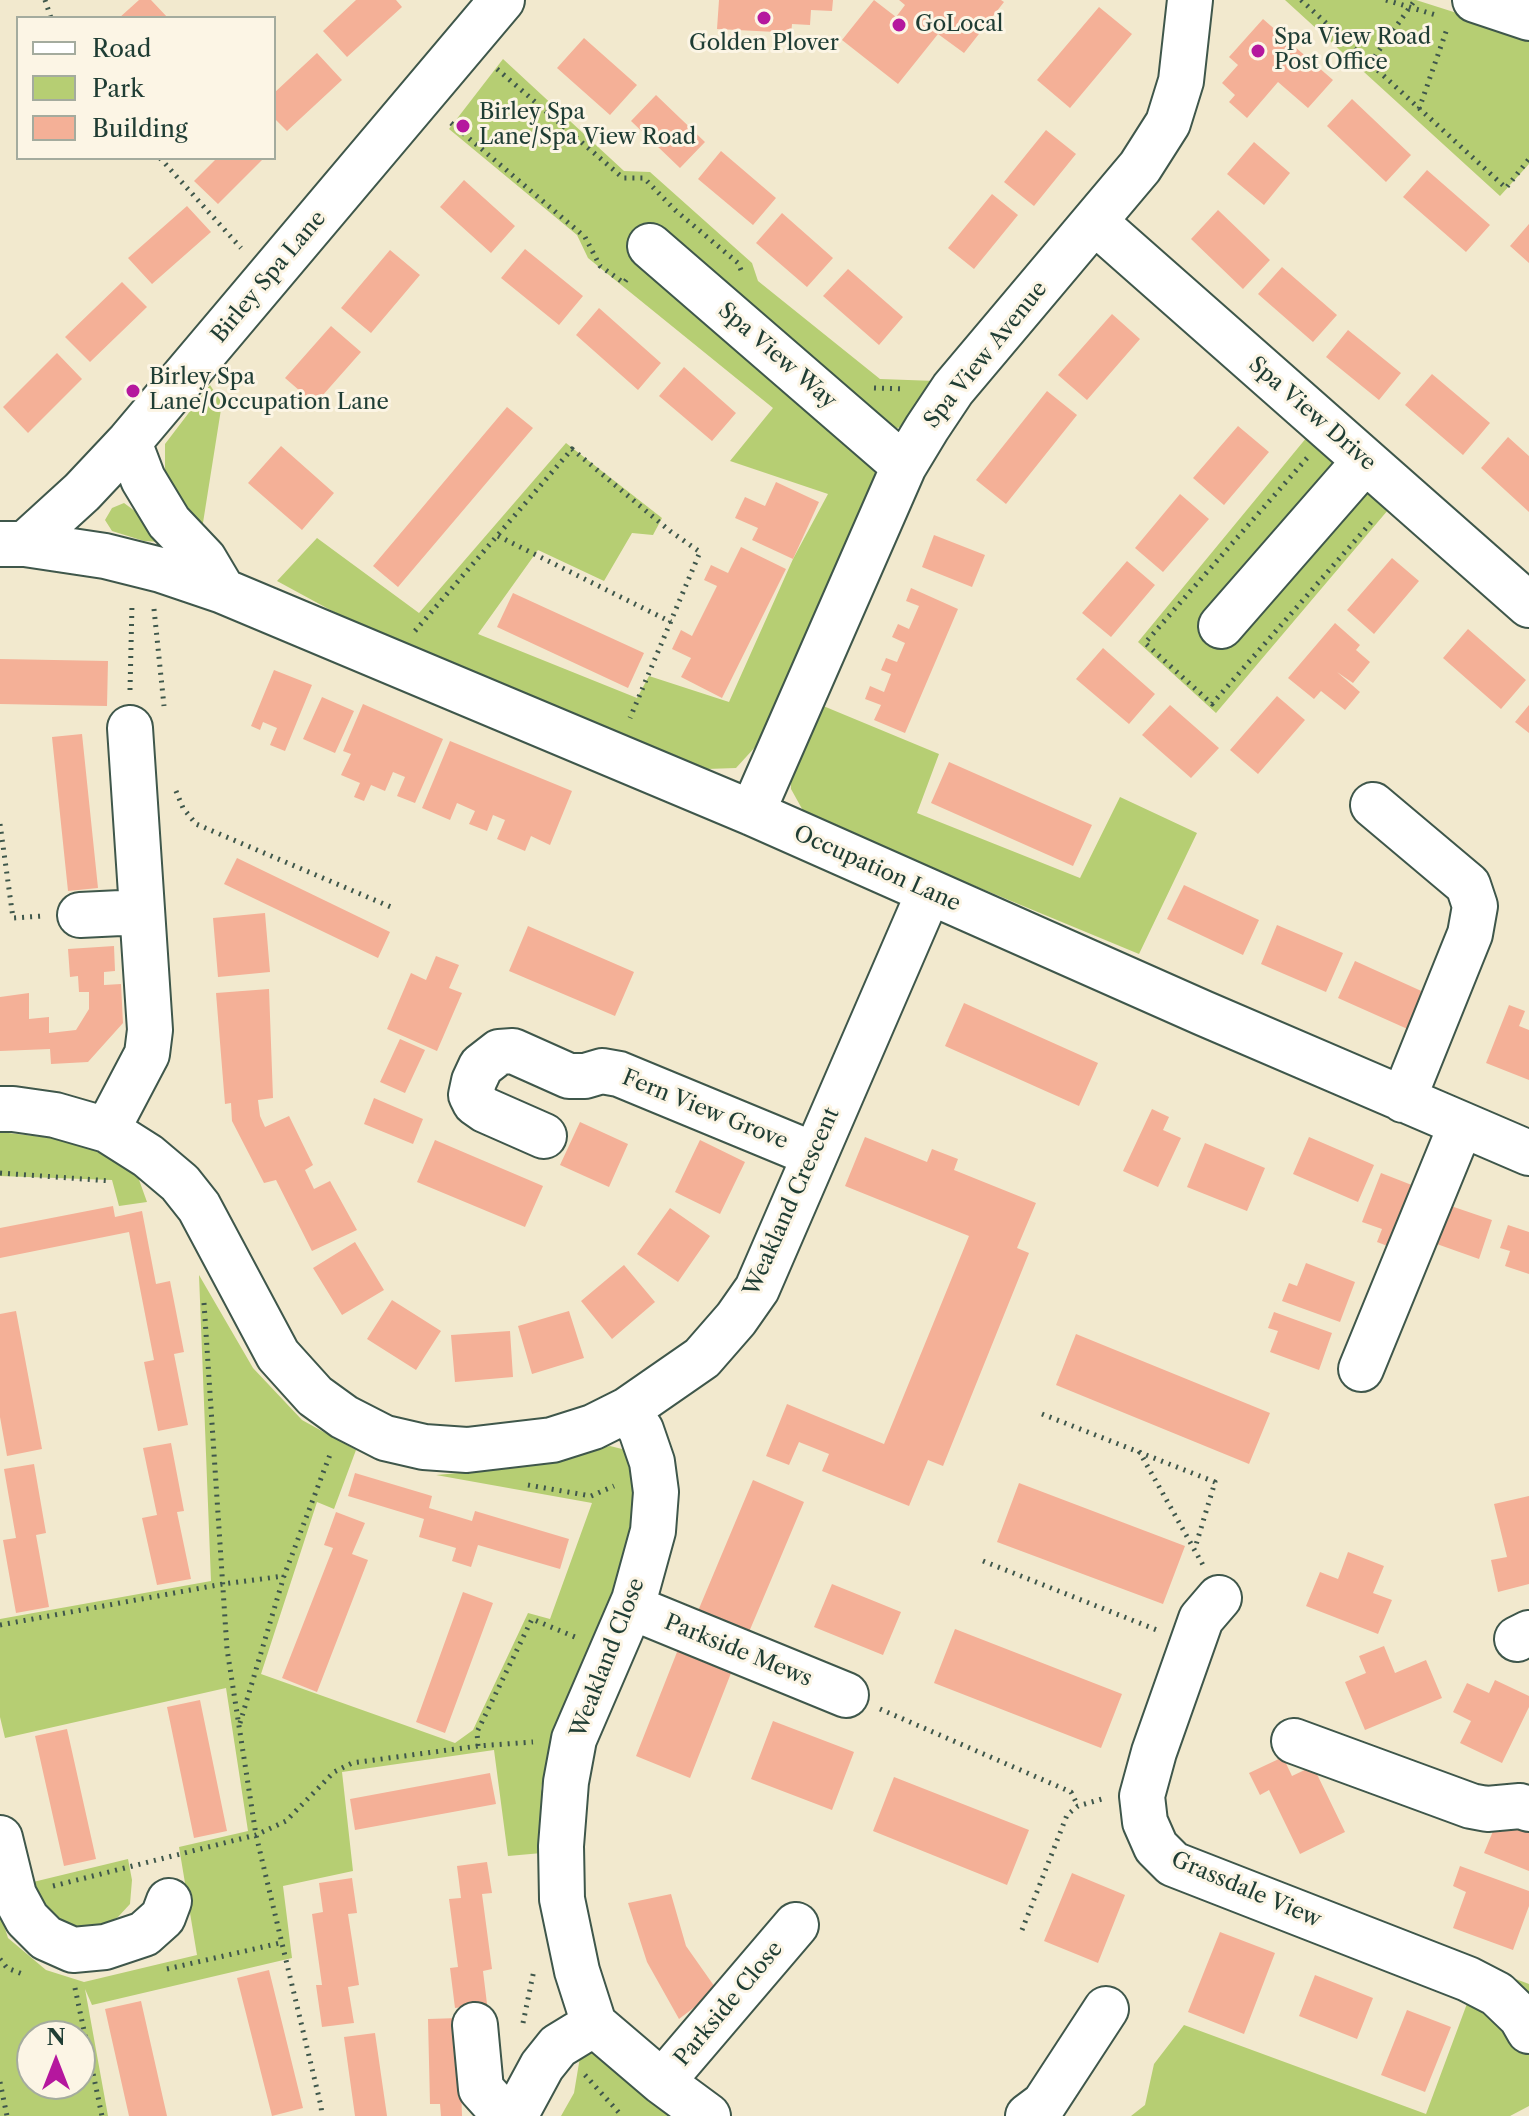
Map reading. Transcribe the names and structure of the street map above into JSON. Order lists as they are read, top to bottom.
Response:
{
  "streets": {
    "street": [
      "Birley Spa Lane",
      "Spa View Avenue",
      "Spa View Way",
      "Spa View Drive",
      "Occupation Lane",
      "Fern View Grove",
      "Weakland Crescent",
      "Parkside Mews",
      "Weakland Close",
      "Grassdale View",
      "Parkside Close"
    ]
  },
  "crossings": [
    ["Birley Spa Lane", "Occupation Lane"],
    ["Spa View Avenue", "Spa View Way"],
    ["Spa View Avenue", "Spa View Drive"],
    ["Spa View Avenue", "Occupation Lane"],
    ["Occupation Lane", "Weakland Crescent"],
    ["Fern View Grove", "Weakland Crescent"],
    ["Weakland Crescent", "Weakland Close"],
    ["Parkside Mews", "Weakland Close"],
    ["Weakland Close", "Parkside Close"]
  ],
  "places": [
    "Golden Plover",
    "GoLocal",
    "Spa View Road Post Office",
    "Birley Spa Lane/Spa View Road",
    "Birley Spa Lane/Occupation Lane"
  ],
  "legend": ["Road", "Park", "Building"],
  "north": "top"
}
